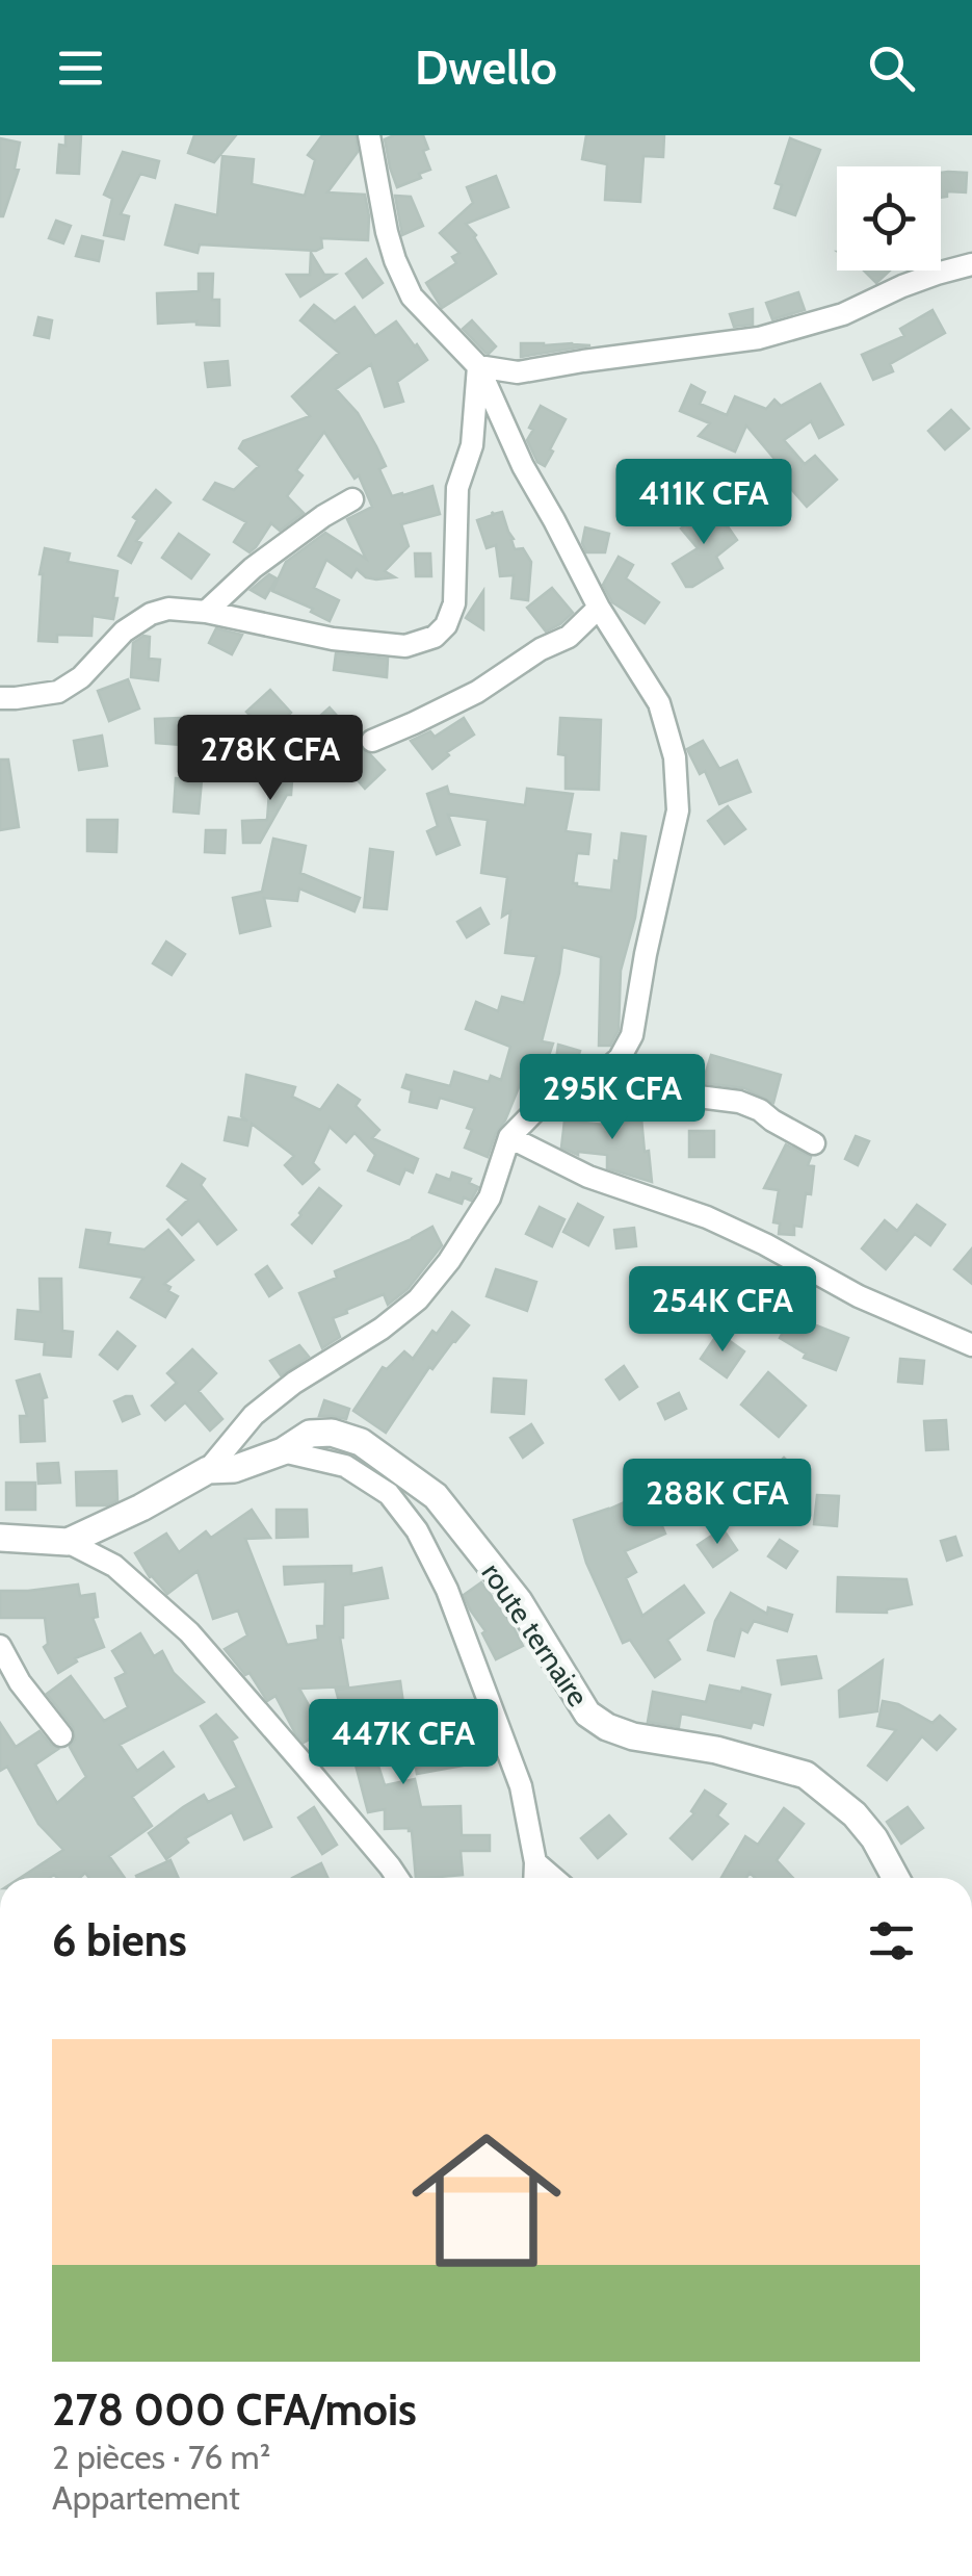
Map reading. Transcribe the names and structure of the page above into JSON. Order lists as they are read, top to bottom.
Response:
{
  "streets": {
    "street": ["route ternaire"]
  },
  "page": {
    "header": "Dwello",
    "price": [
      "411K CFA",
      "278K CFA",
      "295K CFA",
      "254K CFA",
      "288K CFA",
      "447K CFA"
    ],
    "heading": "6 biens",
    "list": [
      {
        "name": "278 000 CFA/mois",
        "note": "2 pièces · 76 m² · Appartement"
      }
    ]
  }
}
